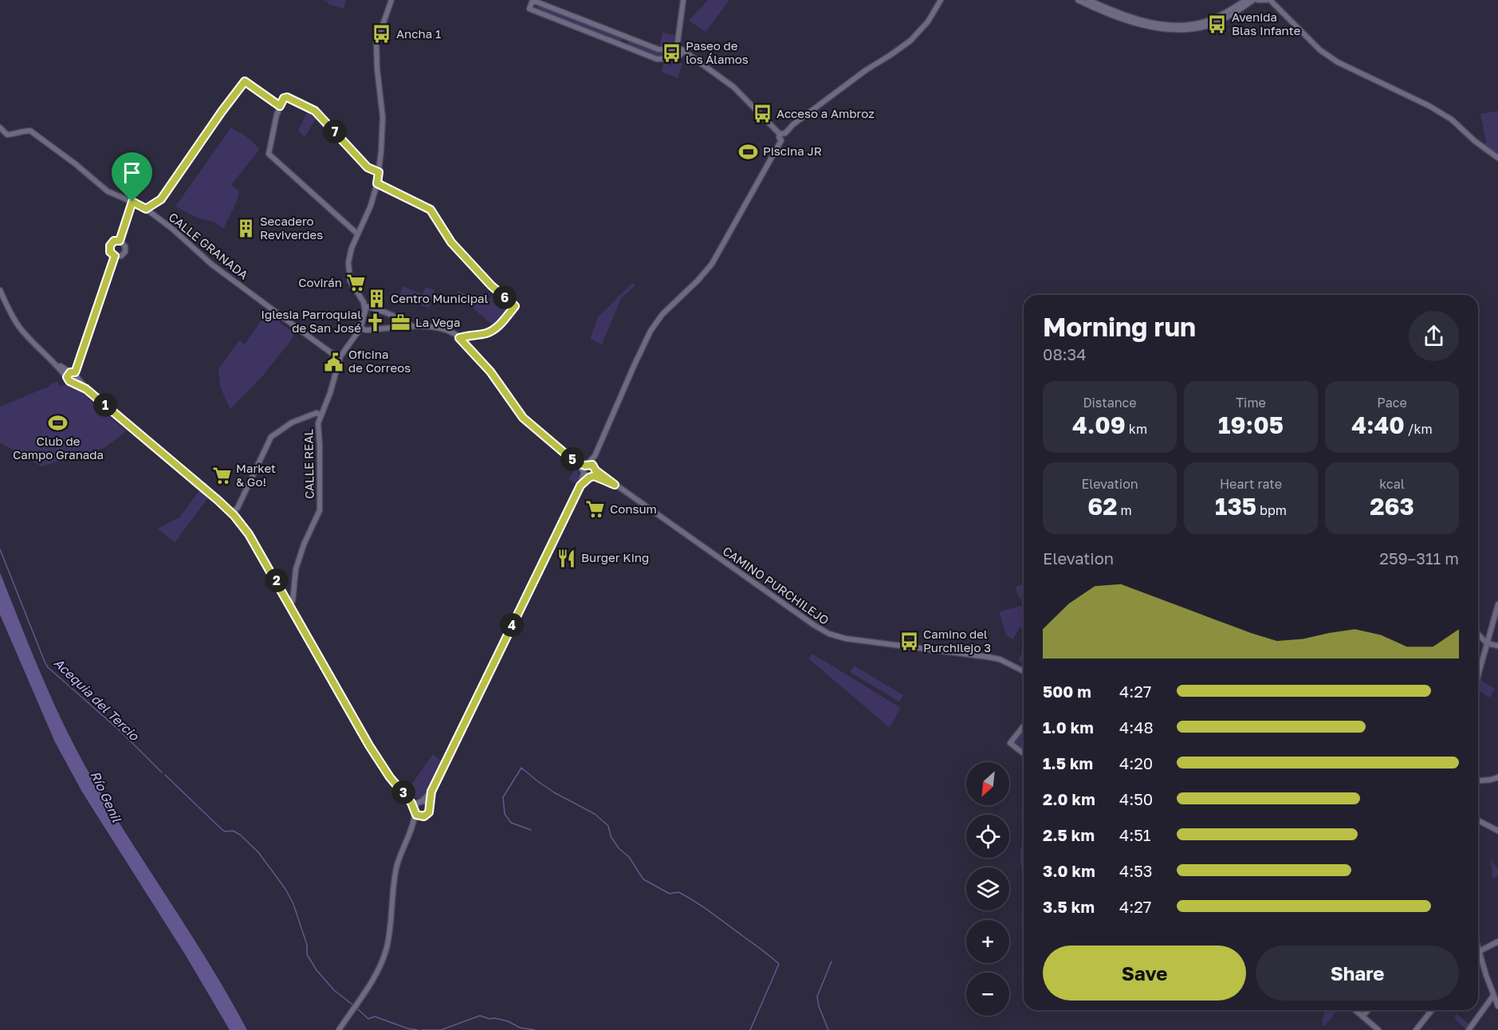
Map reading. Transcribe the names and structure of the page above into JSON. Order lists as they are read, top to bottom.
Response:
{
  "streets": {
    "street": ["CALLE GRANADA", "CALLE REAL", "CAMINO PURCHILEJO"]
  },
  "crossings": [
    ["CALLE GRANADA", "CALLE REAL"]
  ],
  "water": ["Acequia del Tercio", "Río Genil"],
  "places": {
    "bus stop": [
      "Avenida Blas Infante",
      "Ancha 1",
      "Paseo de los Álamos",
      "Acceso a Ambroz",
      "Camino del Purchilejo 3"
    ],
    "sports": ["Piscina JR", "Club de Campo Granada"],
    "building": ["Secadero Reviverdes", "Centro Municipal"],
    "supermarket": ["Covirán", "Market & Go!", "Consum"],
    "church": ["Iglesia Parroquial de San José"],
    "office": ["La Vega"],
    "public building": ["Oficina de Correos"],
    "restaurant": ["Burger King"]
  },
  "north": "bottom left",
  "page": {
    "pins": [
      "7",
      "6",
      "1",
      "5",
      "2",
      "4",
      "3"
    ],
    "heading": ["Morning run", "08:34"],
    "stats": [
      ["Distance", "4.09 km"],
      ["Time", "19:05"],
      ["Pace", "4:40 /km"],
      ["Elevation", "62 m"],
      ["Heart rate", "135 bpm"],
      ["kcal", "263"]
    ],
    "chart": ["Elevation", "259–311 m"],
    "list": [
      {
        "name": "500 m",
        "note": "4:27"
      },
      {
        "name": "1.0 km",
        "note": "4:48"
      },
      {
        "name": "1.5 km",
        "note": "4:20"
      },
      {
        "name": "2.0 km",
        "note": "4:50"
      },
      {
        "name": "2.5 km",
        "note": "4:51"
      },
      {
        "name": "3.0 km",
        "note": "4:53"
      },
      {
        "name": "3.5 km",
        "note": "4:27"
      }
    ],
    "map_buttons": ["+", "−"],
    "buttons": ["Save", "Share"]
  }
}
